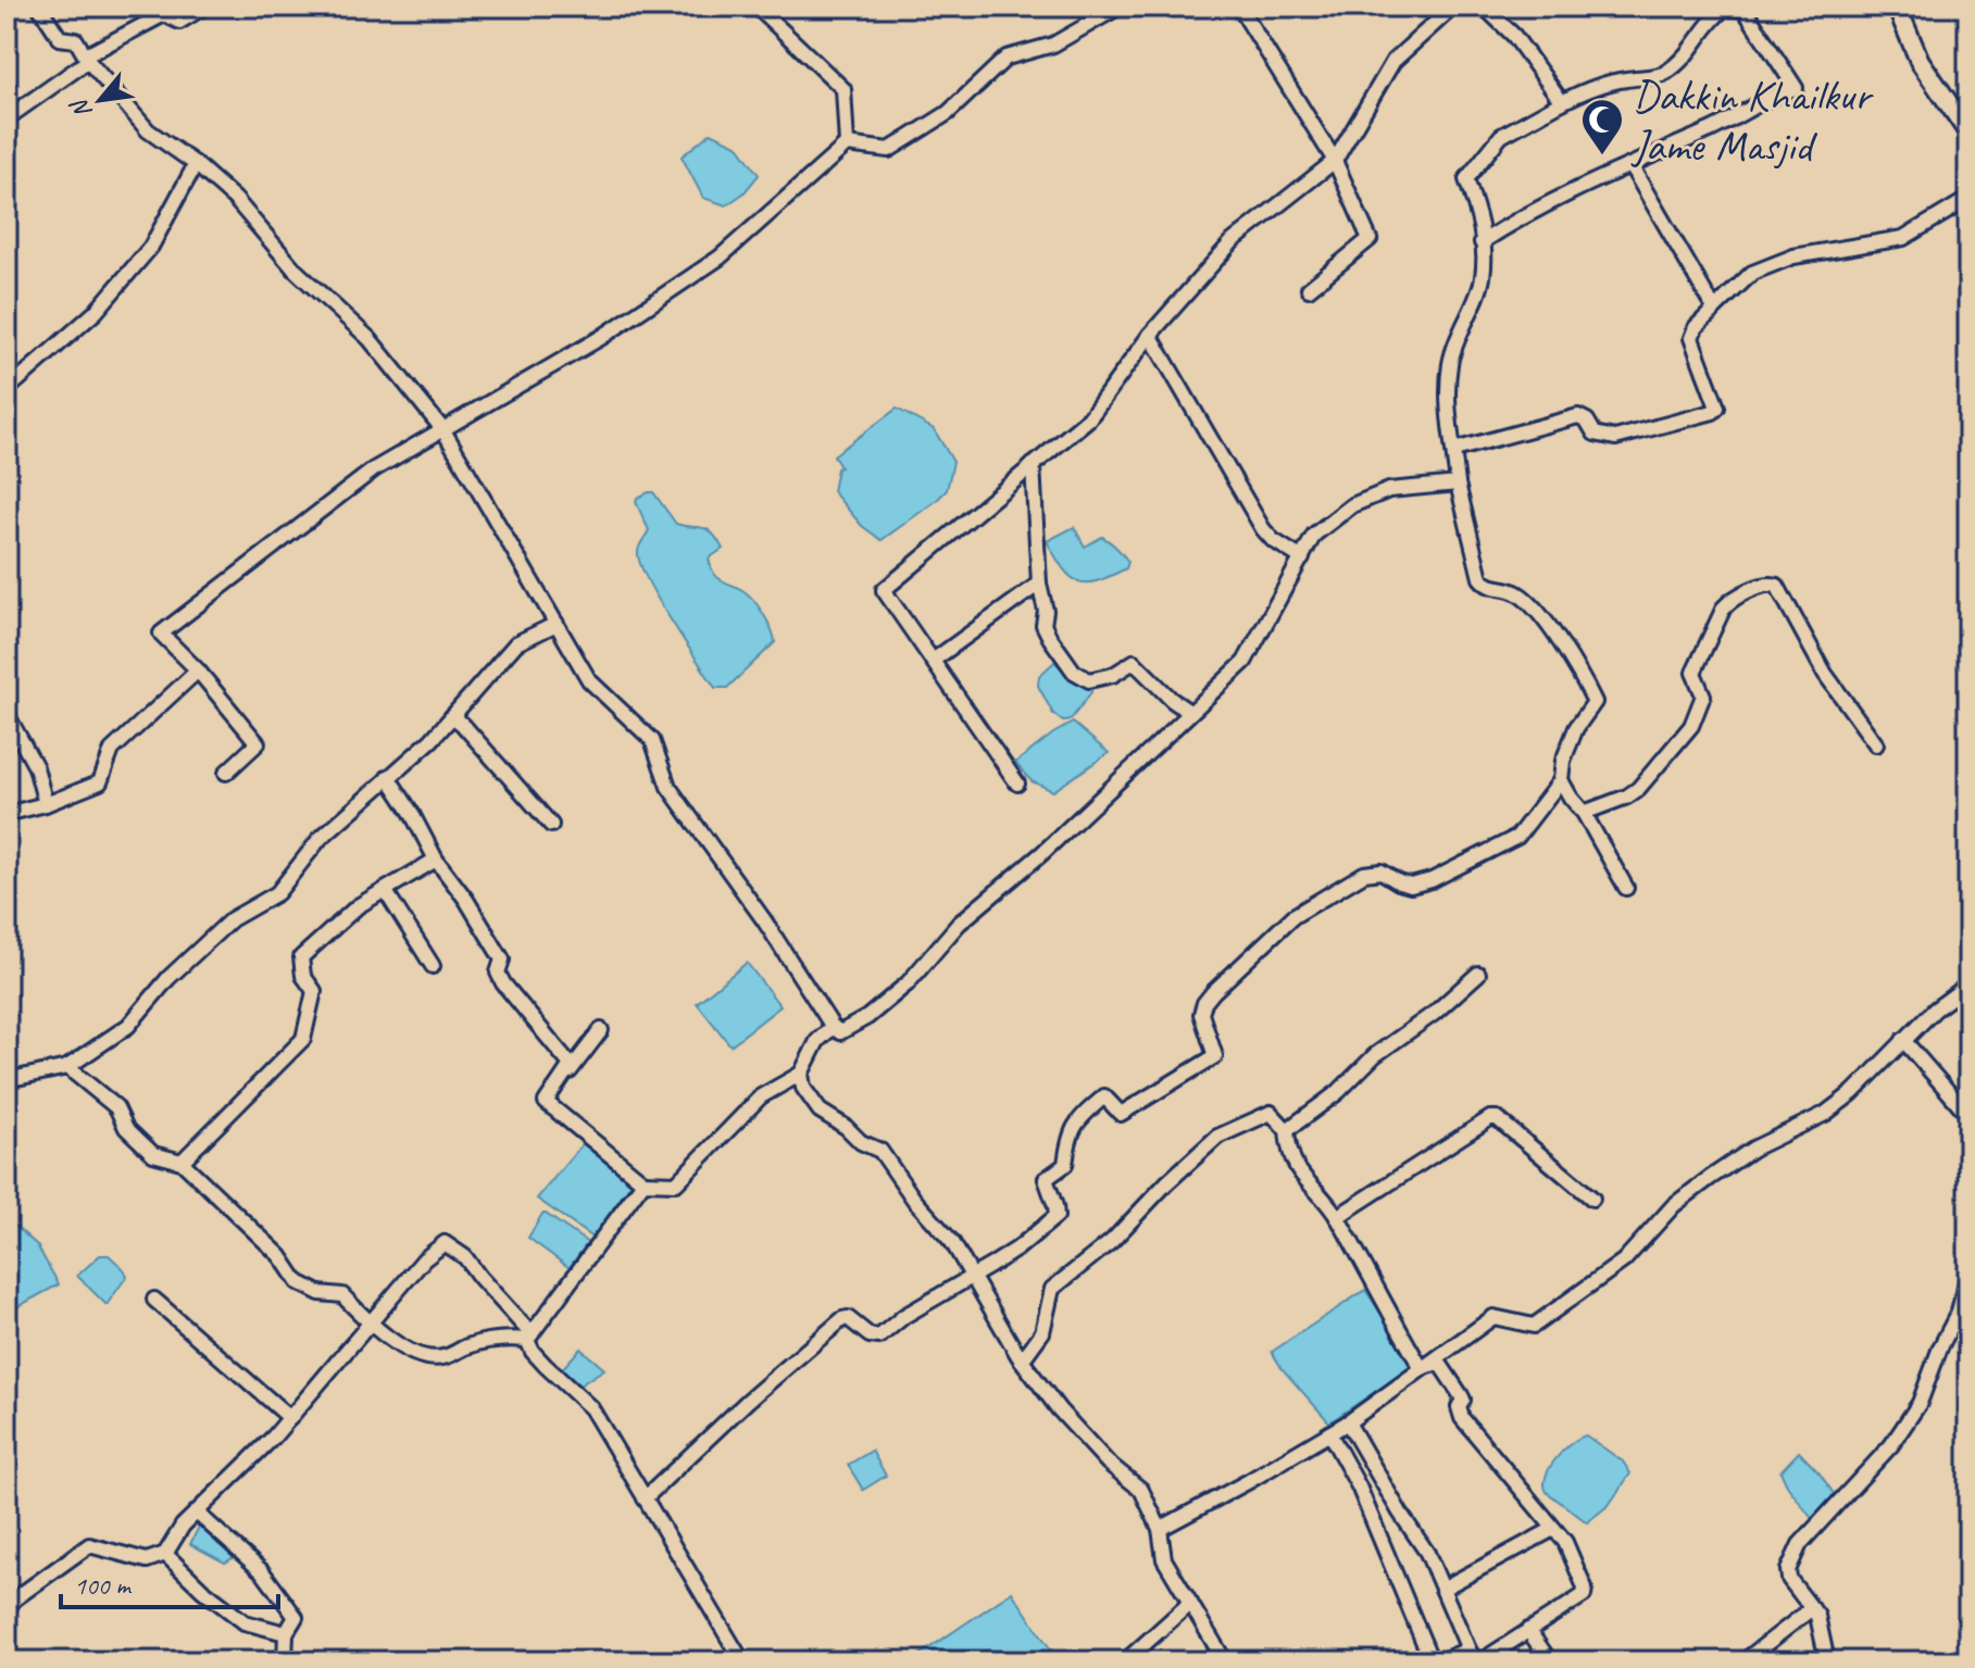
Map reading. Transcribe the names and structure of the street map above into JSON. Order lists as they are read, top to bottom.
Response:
{
  "places": {
    "mosque": ["Dakkin Khailkur Jame Masjid"]
  },
  "scale_bar": "100 m",
  "north": "bottom left"
}
